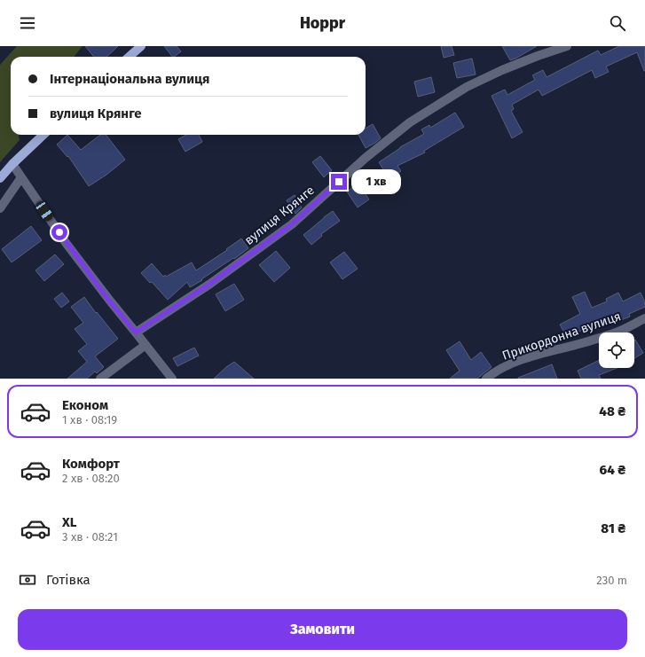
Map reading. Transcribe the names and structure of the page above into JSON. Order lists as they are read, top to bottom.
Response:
{
  "streets": {
    "street": ["вулиця Крянге", "Прикордонна вулиця"]
  },
  "page": {
    "header": "Hoppr",
    "banner": ["Інтернаціональна вулиця", "вулиця Крянге"],
    "bubble": "1 хв",
    "list": [
      {
        "name": "Економ",
        "note": "1 хв · 08:19",
        "value": "48 ₴"
      },
      {
        "name": "Комфорт",
        "note": "2 хв · 08:20",
        "value": "64 ₴"
      },
      {
        "name": "XL",
        "note": "3 хв · 08:21",
        "value": "81 ₴"
      }
    ],
    "pay": ["Готівка", "230 m"],
    "buttons": "Замовити"
  }
}
